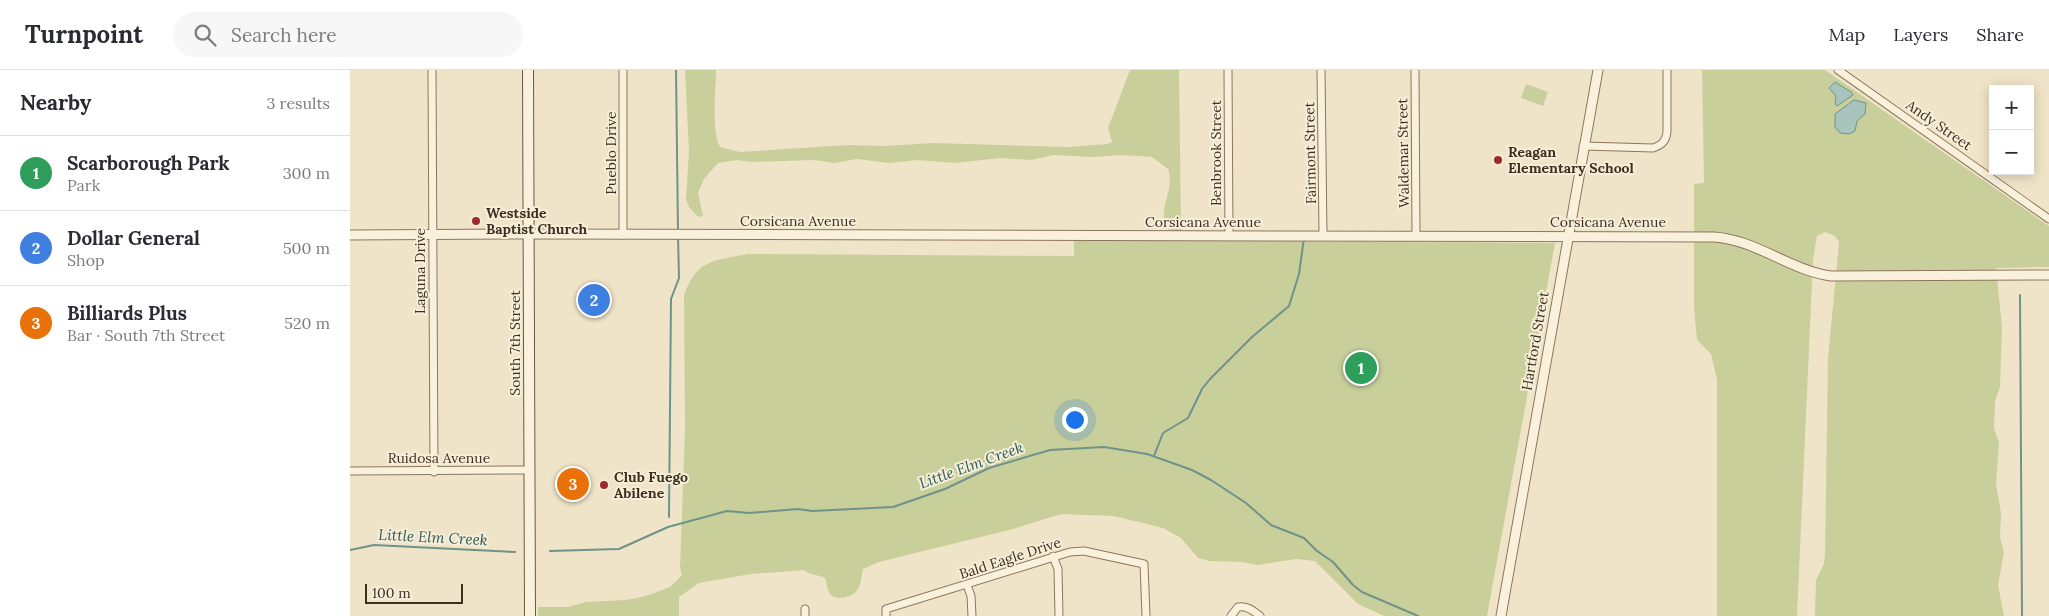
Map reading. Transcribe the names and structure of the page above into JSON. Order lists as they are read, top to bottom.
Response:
{
  "streets": {
    "main road": ["South 7th Street"],
    "street": [
      "Andy Street",
      "Pueblo Drive",
      "Benbrook Street",
      "Fairmont Street",
      "Waldemar Street",
      "Corsicana Avenue",
      "Laguna Drive",
      "Hartford Street",
      "Ruidosa Avenue",
      "Bald Eagle Drive"
    ]
  },
  "crossings": [
    ["Pueblo Drive", "Corsicana Avenue"],
    ["Benbrook Street", "Corsicana Avenue"],
    ["Fairmont Street", "Corsicana Avenue"],
    ["Waldemar Street", "Corsicana Avenue"],
    ["Corsicana Avenue", "Laguna Drive"],
    ["Corsicana Avenue", "Hartford Street"],
    ["Corsicana Avenue", "South 7th Street"],
    ["Laguna Drive", "Ruidosa Avenue"],
    ["South 7th Street", "Ruidosa Avenue"]
  ],
  "water": ["Little Elm Creek"],
  "places": ["Reagan Elementary School", "Westside Baptist Church", "Club Fuego Abilene"],
  "scale_bar": "100 m",
  "page": {
    "header": "Turnpoint",
    "search": "Search here",
    "nav": ["Map", "Layers", "Share"],
    "heading": ["Nearby", "3 results"],
    "map_buttons": ["+", "−"],
    "list": [
      {
        "mark": "1",
        "name": "Scarborough Park",
        "note": "Park",
        "value": "300 m"
      },
      {
        "mark": "2",
        "name": "Dollar General",
        "note": "Shop",
        "value": "500 m"
      },
      {
        "mark": "3",
        "name": "Billiards Plus",
        "note": "Bar · South 7th Street",
        "value": "520 m"
      }
    ],
    "pins": ["2", "1", "3"],
    "scale": "100 m"
  }
}
